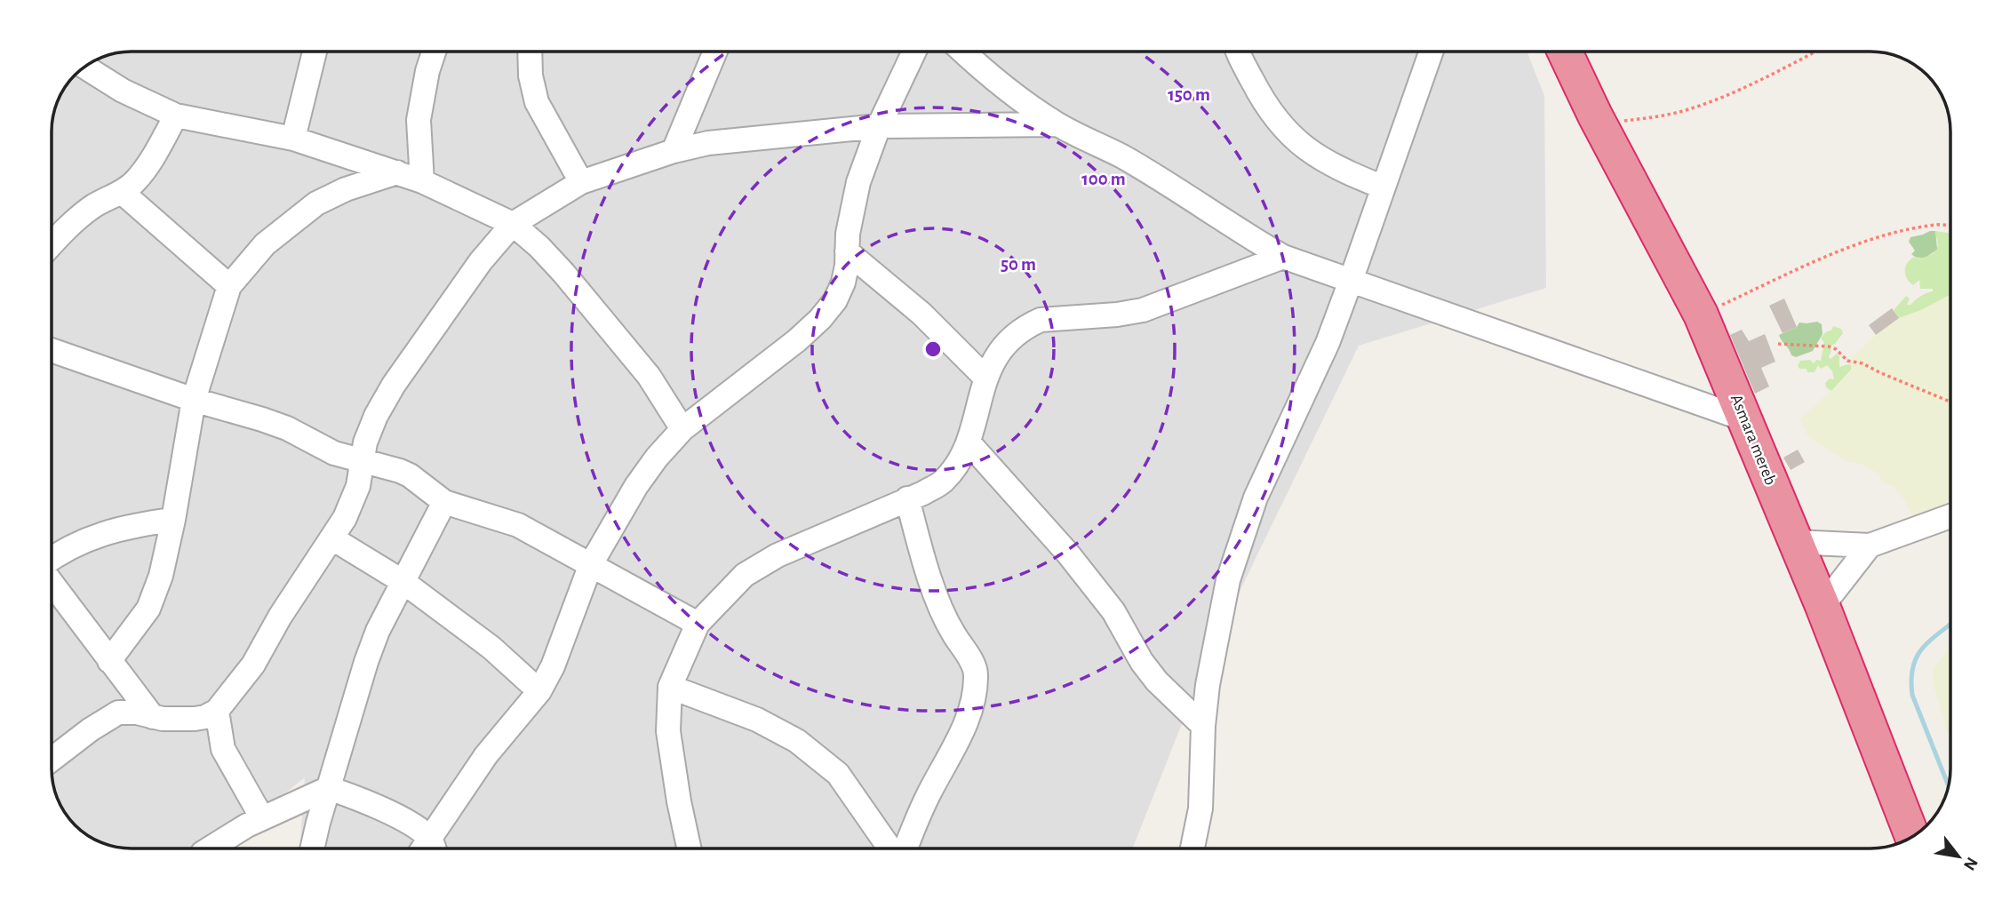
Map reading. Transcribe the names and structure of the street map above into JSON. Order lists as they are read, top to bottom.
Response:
{
  "streets": {
    "highway": ["Asmara mereb"]
  },
  "north": "bottom right",
  "rings": ["150 m", "100 m", "50 m"]
}
